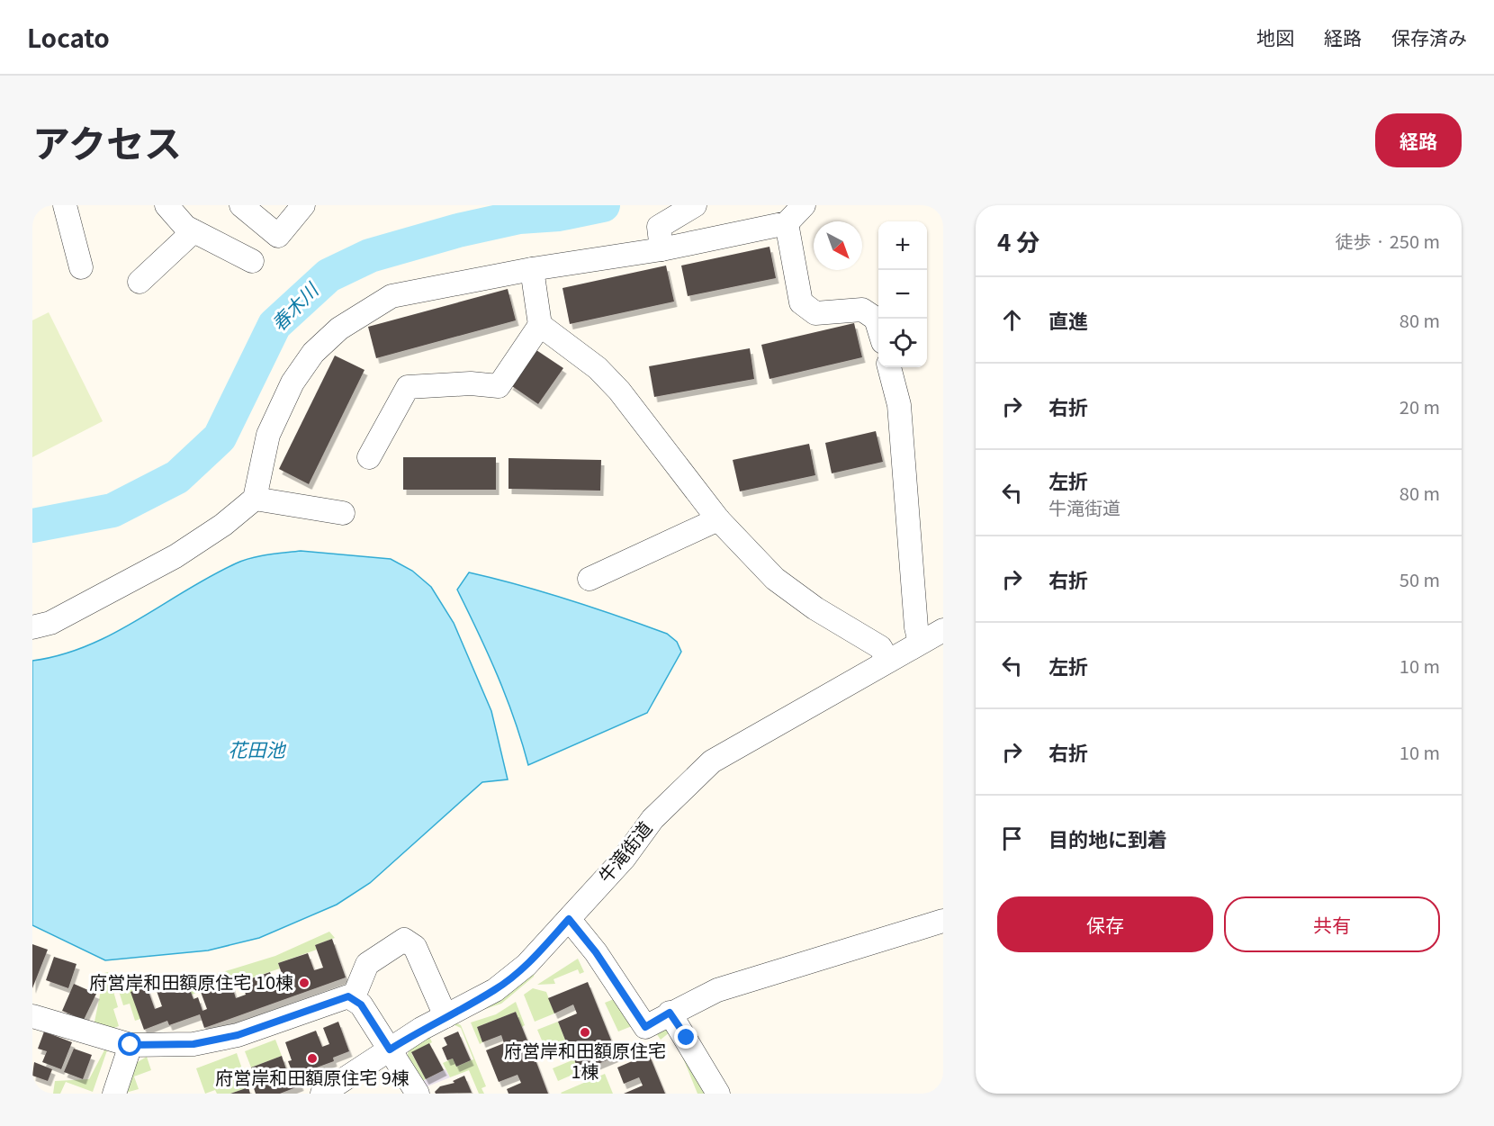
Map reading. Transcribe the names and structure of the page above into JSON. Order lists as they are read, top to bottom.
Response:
{
  "streets": {
    "street": ["牛滝街道"]
  },
  "water": ["春木川", "花田池"],
  "places": ["府営岸和田額原住宅 10棟", "府営岸和田額原住宅 1棟", "府営岸和田額原住宅 9棟"],
  "north": "bottom right",
  "page": {
    "header": "Locato",
    "nav": ["地図", "経路", "保存済み"],
    "title": "アクセス",
    "buttons": [
      "経路",
      ["保存", "共有"]
    ],
    "heading": ["4 分", "徒歩 · 250 m"],
    "map_buttons": ["+", "−"],
    "list": [
      ["直進", "80 m"],
      ["右折", "20 m"],
      ["左折", "牛滝街道", "80 m"],
      ["右折", "50 m"],
      ["左折", "10 m"],
      ["右折", "10 m"],
      "目的地に到着"
    ]
  }
}
